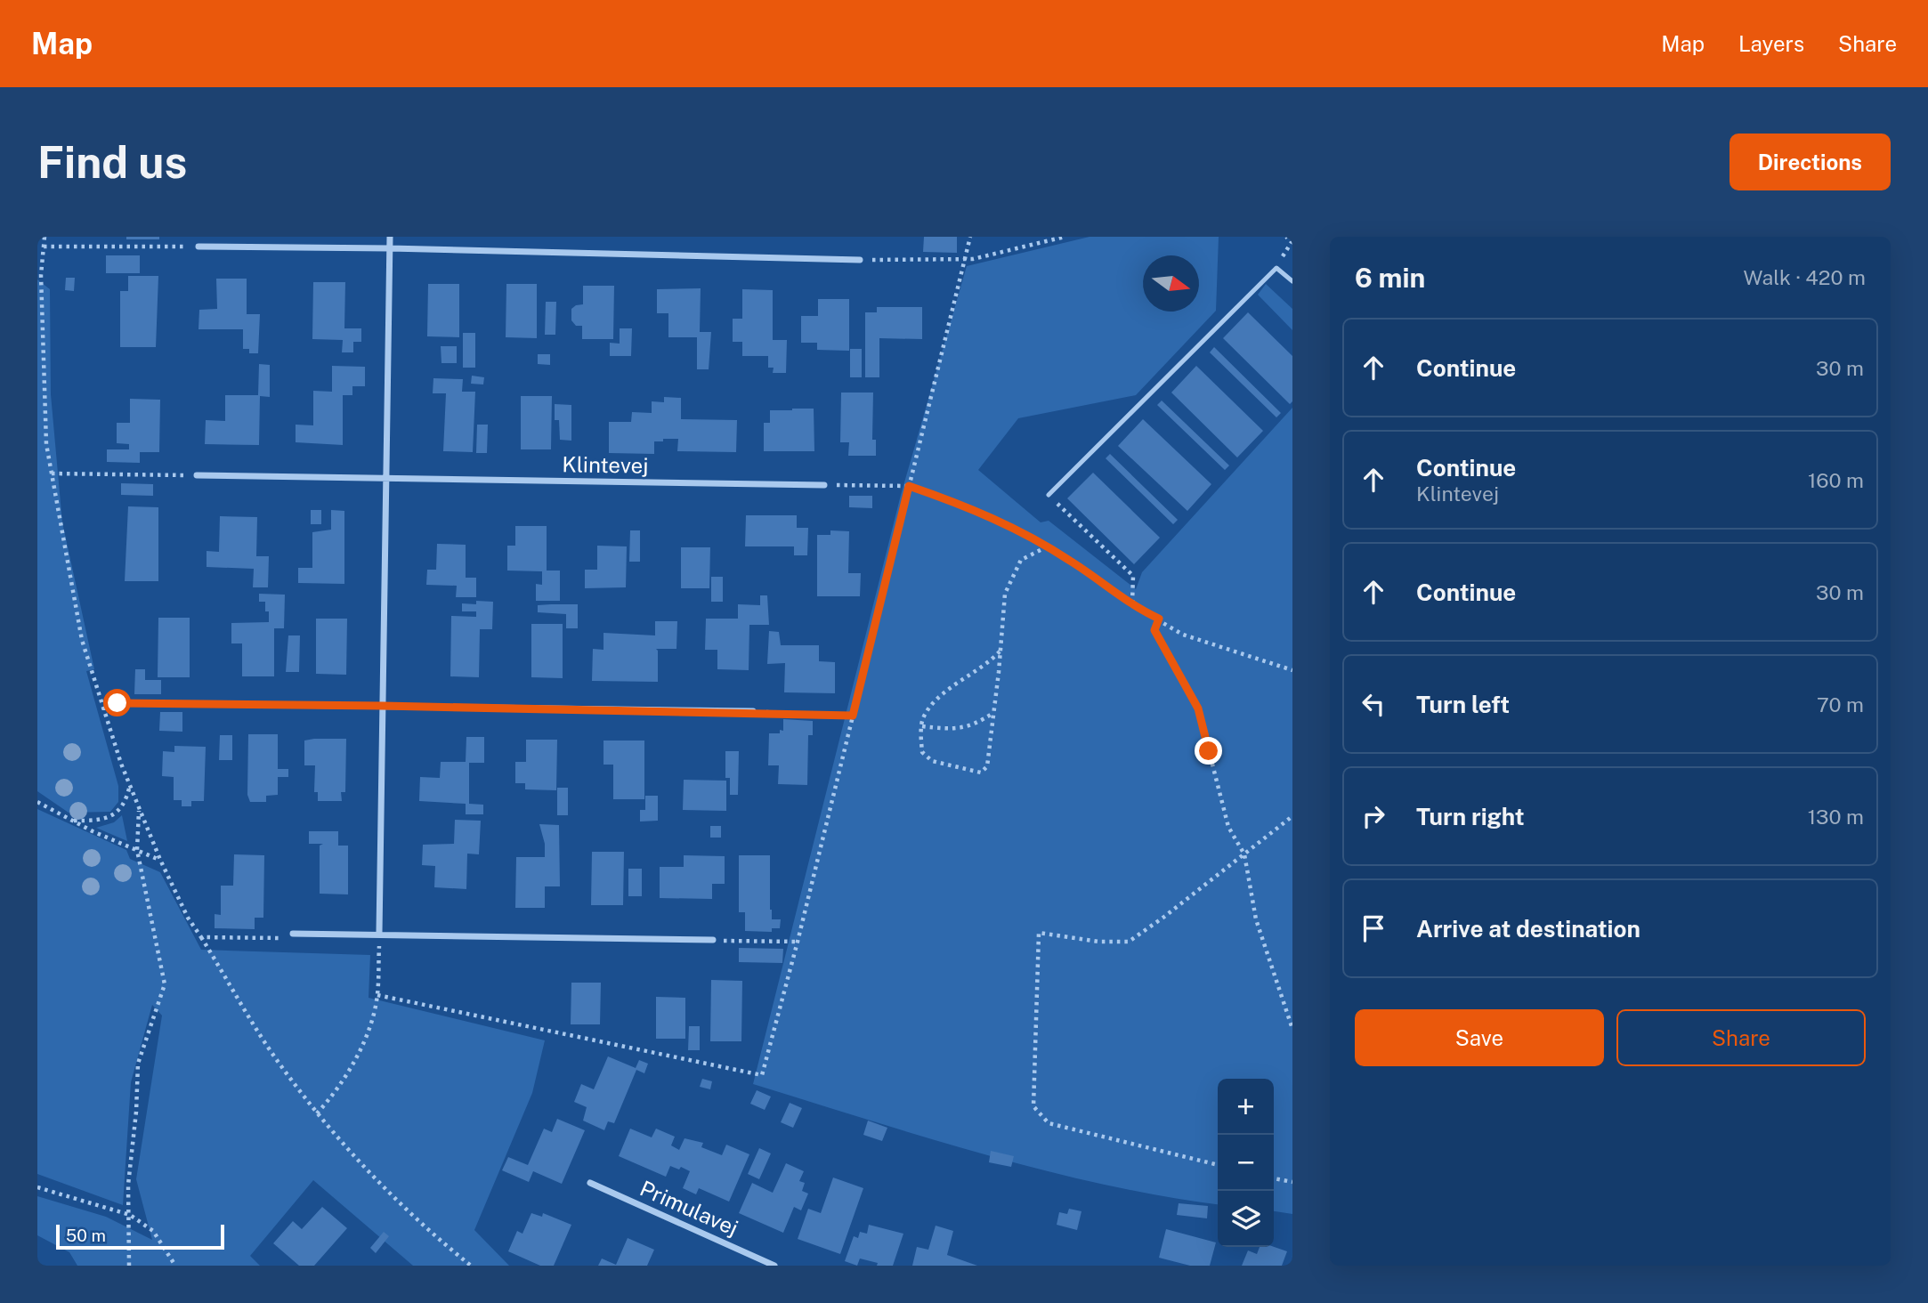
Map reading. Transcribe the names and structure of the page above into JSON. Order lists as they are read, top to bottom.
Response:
{
  "streets": {
    "street": ["Klintevej", "Primulavej"]
  },
  "scale_bar": "50 m",
  "north": "right",
  "page": {
    "header": "Map",
    "nav": ["Map", "Layers", "Share"],
    "buttons": [
      "Directions",
      ["Save", "Share"]
    ],
    "title": "Find us",
    "heading": ["6 min", "Walk · 420 m"],
    "list": [
      ["Continue", "30 m"],
      ["Continue", "Klintevej", "160 m"],
      ["Continue", "30 m"],
      ["Turn left", "70 m"],
      ["Turn right", "130 m"],
      "Arrive at destination"
    ],
    "map_buttons": ["+", "−"],
    "scale": "50 m"
  }
}
